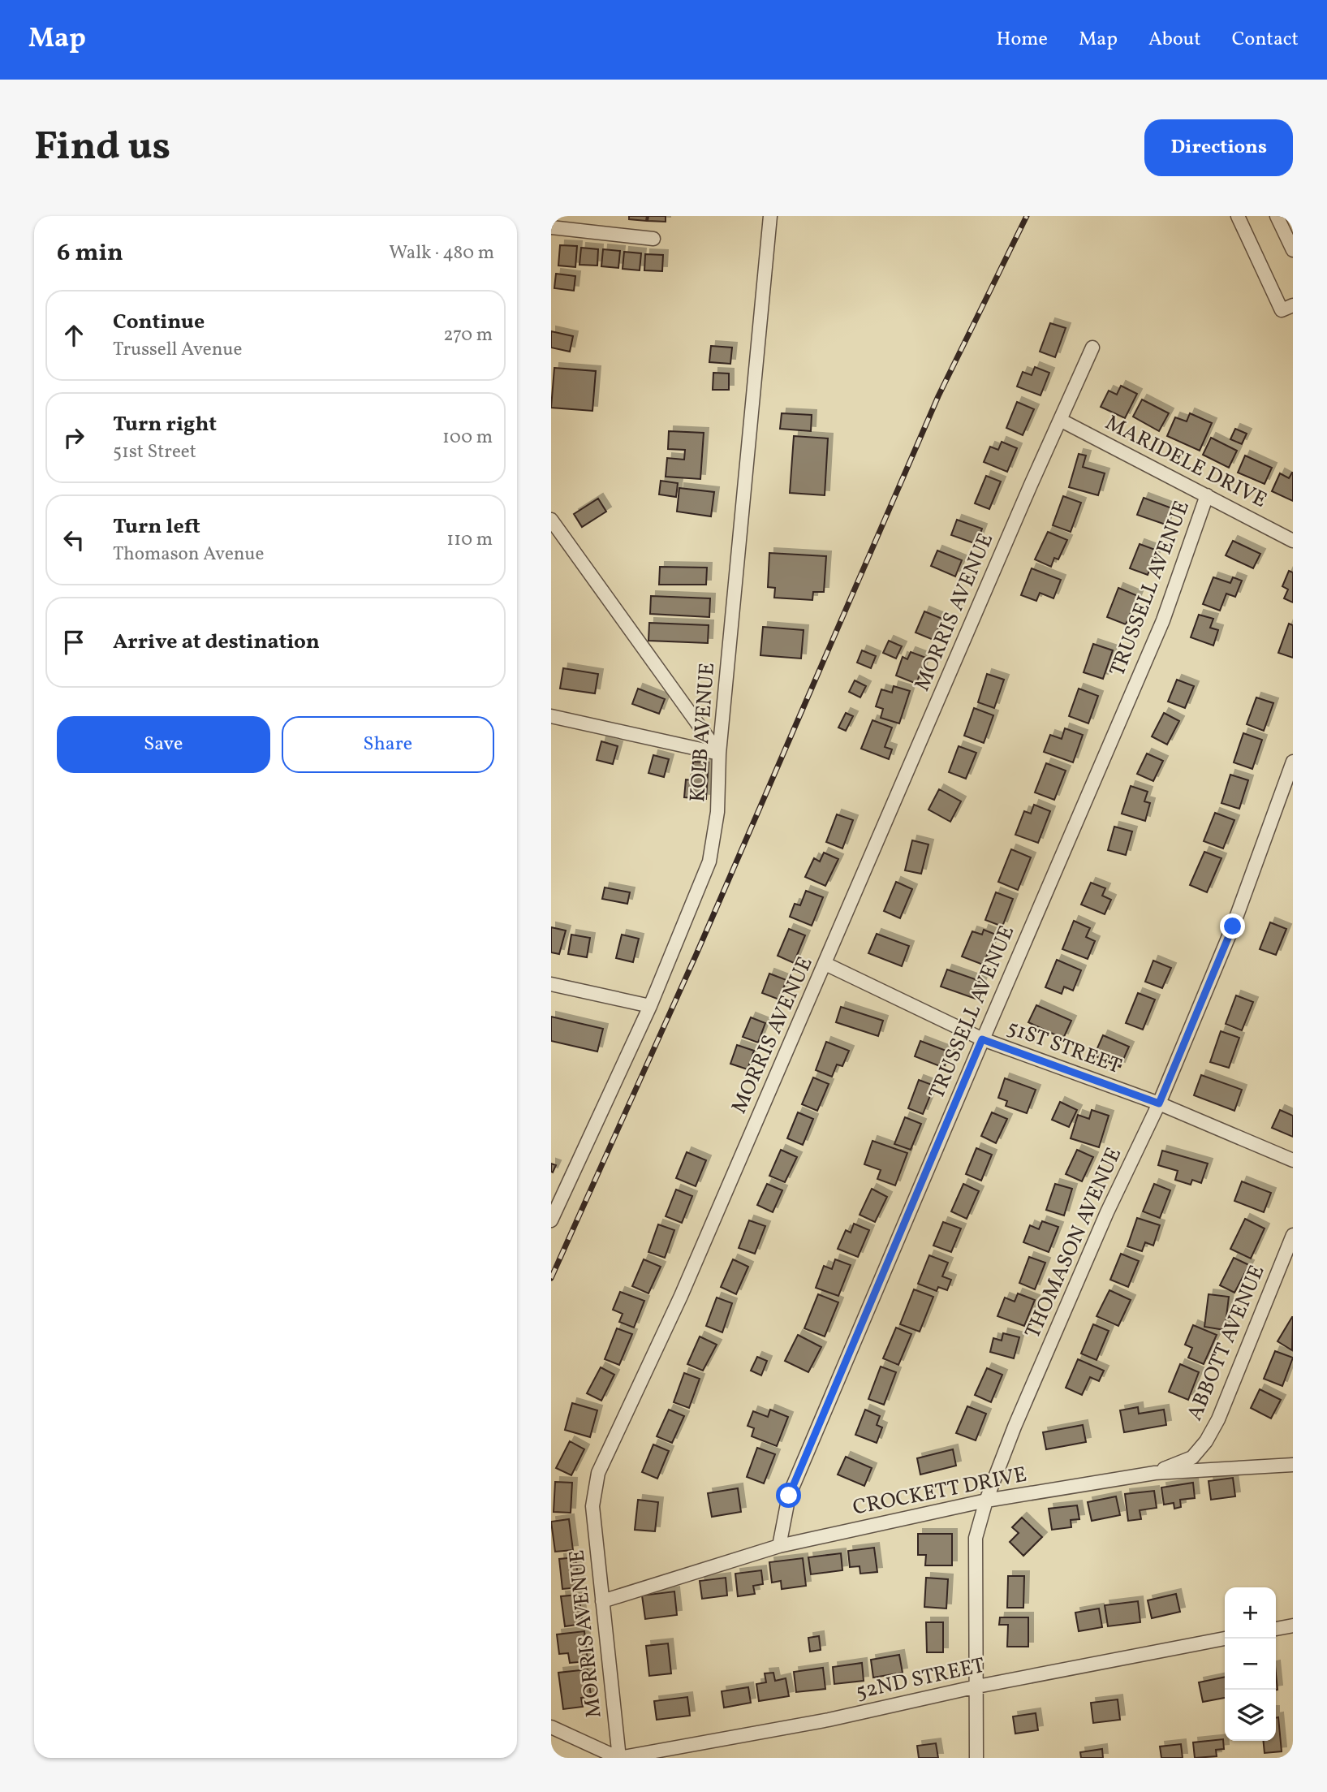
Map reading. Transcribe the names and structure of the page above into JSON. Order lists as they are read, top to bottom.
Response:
{
  "streets": {
    "street": [
      "MARIDELE DRIVE",
      "TRUSSELL AVENUE",
      "MORRIS AVENUE",
      "KOLB AVENUE",
      "51ST STREET",
      "THOMASON AVENUE",
      "ABBOTT AVENUE",
      "CROCKETT DRIVE",
      "52ND STREET"
    ]
  },
  "crossings": [
    ["MARIDELE DRIVE", "TRUSSELL AVENUE"],
    ["MARIDELE DRIVE", "MORRIS AVENUE"],
    ["TRUSSELL AVENUE", "51ST STREET"],
    ["TRUSSELL AVENUE", "CROCKETT DRIVE"],
    ["MORRIS AVENUE", "51ST STREET"],
    ["MORRIS AVENUE", "CROCKETT DRIVE"],
    ["MORRIS AVENUE", "52ND STREET"],
    ["51ST STREET", "THOMASON AVENUE"],
    ["THOMASON AVENUE", "CROCKETT DRIVE"],
    ["THOMASON AVENUE", "52ND STREET"],
    ["ABBOTT AVENUE", "CROCKETT DRIVE"]
  ],
  "page": {
    "header": "Map",
    "nav": [
      "Home",
      "Map",
      "About",
      "Contact"
    ],
    "buttons": [
      "Directions",
      ["Save", "Share"]
    ],
    "title": "Find us",
    "heading": ["6 min", "Walk · 480 m"],
    "list": [
      ["Continue", "Trussell Avenue", "270 m"],
      ["Turn right", "51st Street", "100 m"],
      ["Turn left", "Thomason Avenue", "110 m"],
      "Arrive at destination"
    ],
    "map_buttons": ["+", "−"]
  }
}
